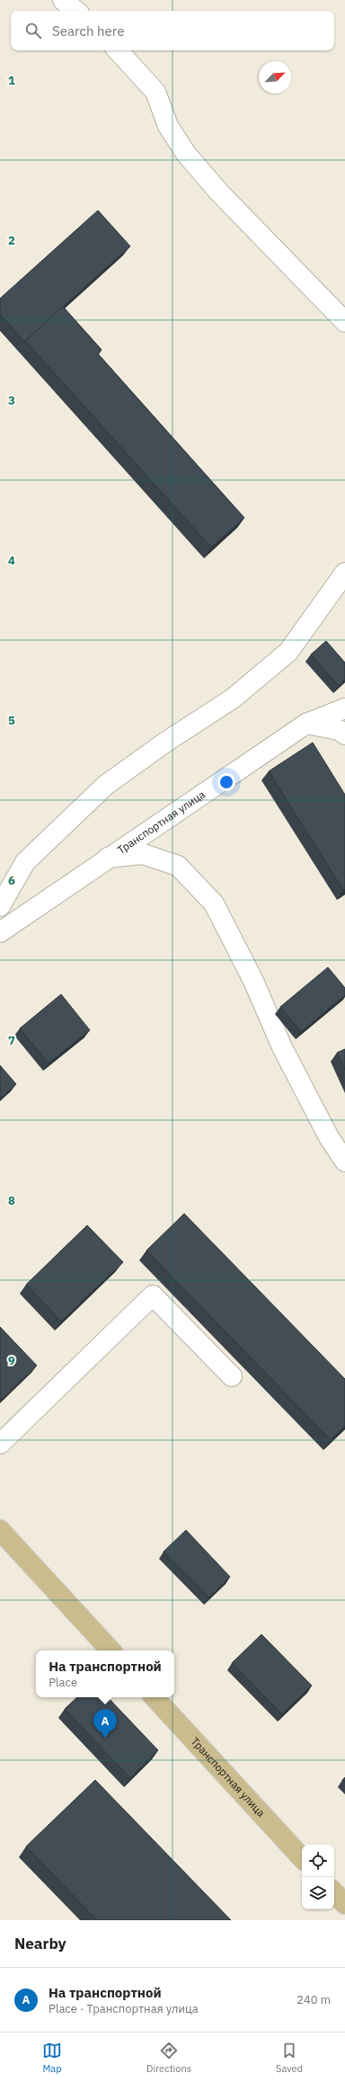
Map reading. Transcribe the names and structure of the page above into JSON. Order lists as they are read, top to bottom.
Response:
{
  "streets": {
    "main road": ["Транспортная улица"]
  },
  "north": "top right",
  "page": {
    "search": "Search here",
    "popup": ["На транспортной", "Place"],
    "pins": "A",
    "heading": "Nearby",
    "list": [
      {
        "mark": "A",
        "name": "На транспортной",
        "note": "Place · Транспортная улица",
        "value": "240 m"
      }
    ],
    "nav": ["Map", "Directions", "Saved"]
  },
  "grid": {
    "rows": [
      "1",
      "2",
      "3",
      "4",
      "5",
      "6",
      "7",
      "8",
      "9"
    ]
  }
}
